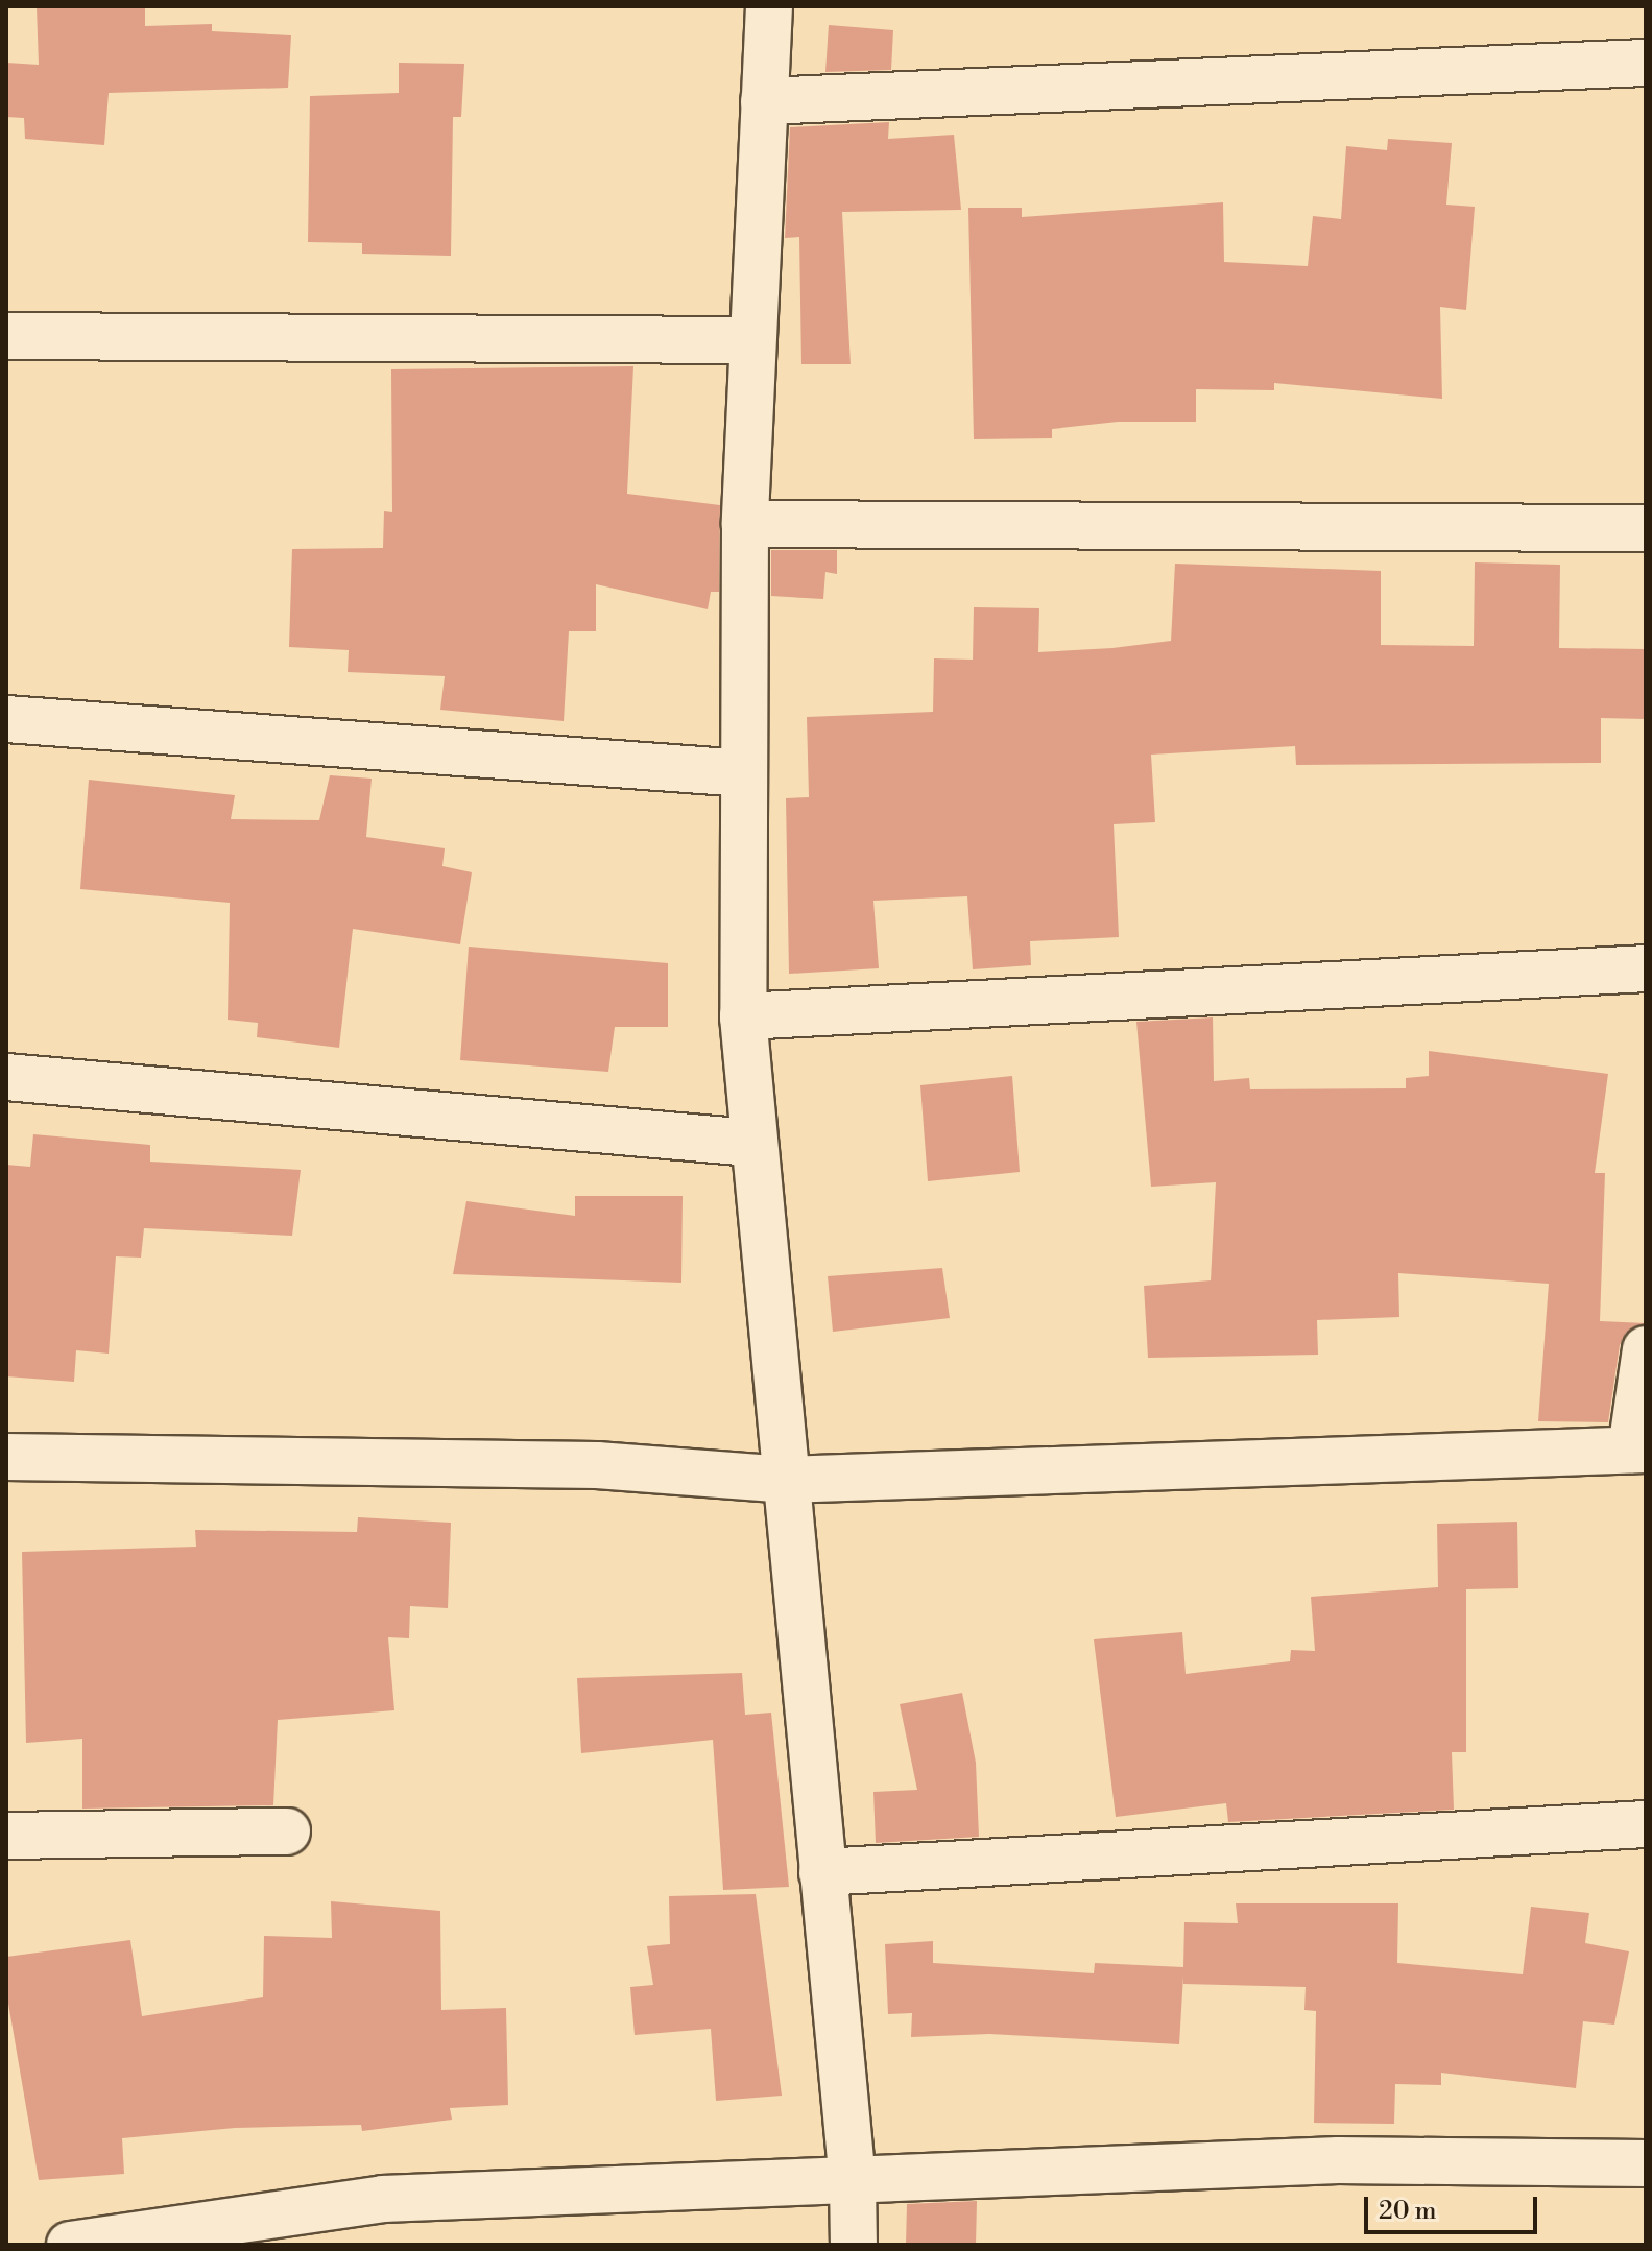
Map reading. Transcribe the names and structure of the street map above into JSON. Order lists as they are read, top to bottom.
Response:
{
  "scale_bar": "20 m"
}
